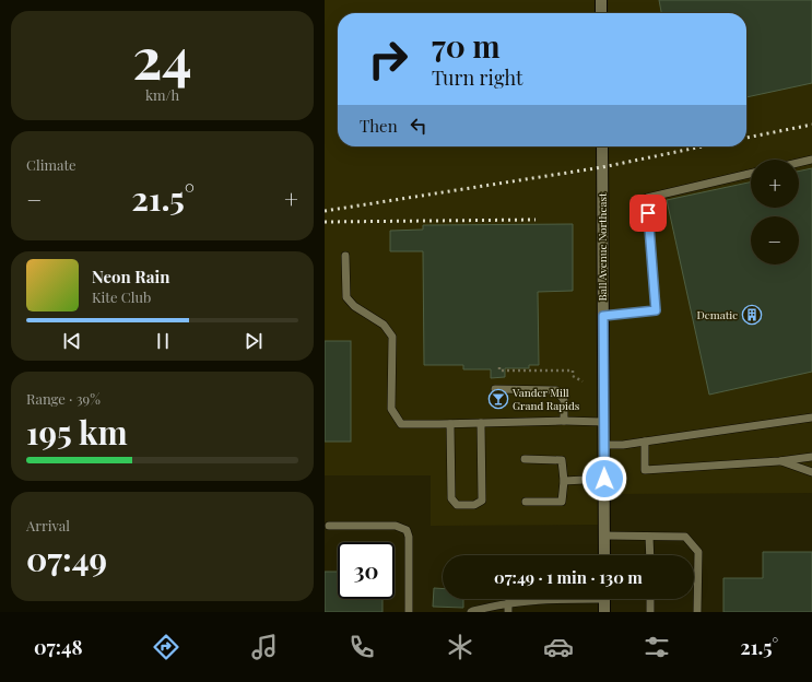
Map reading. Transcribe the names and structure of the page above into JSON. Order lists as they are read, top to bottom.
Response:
{
  "streets": {
    "street": ["Ball Avenue Northeast"]
  },
  "places": {
    "building": ["Dematic"],
    "bar": ["Vander Mill Grand Rapids"]
  },
  "page": {
    "tile": [
      ["24", "km/h"],
      "Climate",
      ["Range · 39%", "195 km"],
      ["Arrival", "07:49"]
    ],
    "turn": ["70 m", "Turn right"],
    "then": "Then",
    "map_buttons": ["+", "−"],
    "heat": ["−", "21.5°", "+"],
    "song": ["Neon Rain", "Kite Club"],
    "limit": "30",
    "trip": "07:49 · 1 min · 130 m",
    "tabs": ["07:48", "21.5°"]
  }
}
